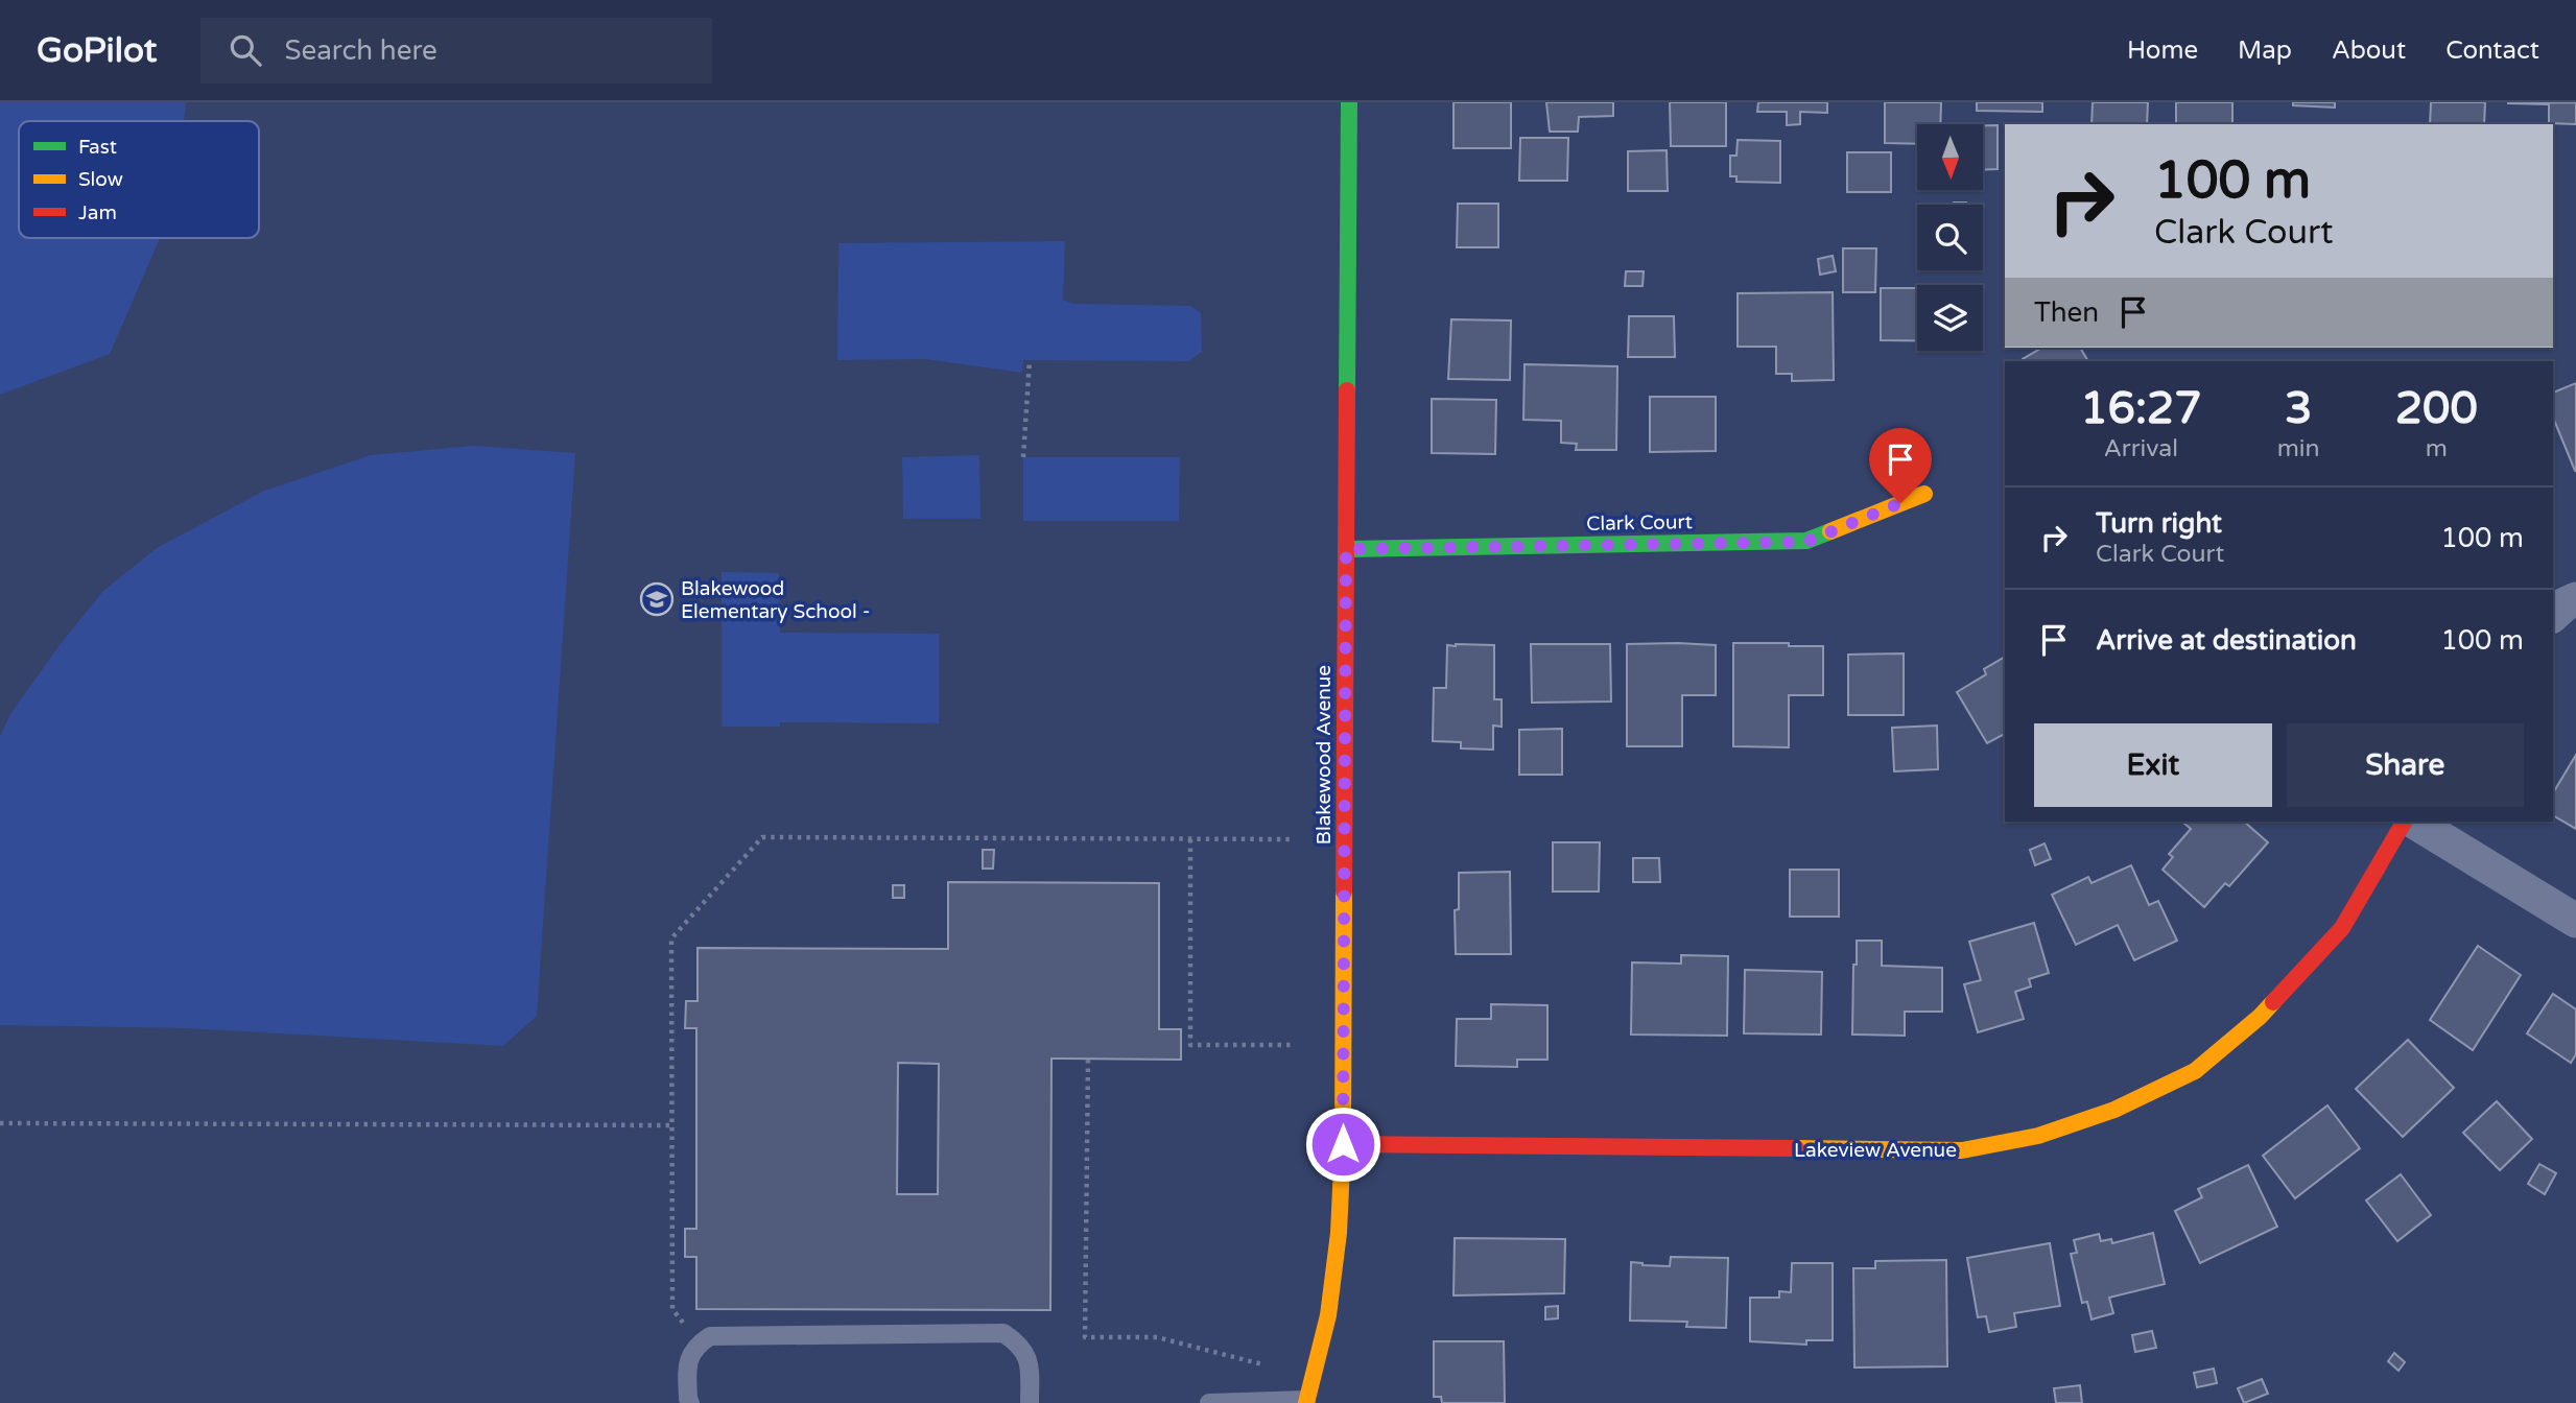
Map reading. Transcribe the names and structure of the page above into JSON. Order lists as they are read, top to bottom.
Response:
{
  "streets": {
    "street": ["Clark Court", "Blakewood Avenue", "Lakeview Avenue"]
  },
  "crossings": [
    ["Clark Court", "Blakewood Avenue"],
    ["Blakewood Avenue", "Lakeview Avenue"]
  ],
  "places": {
    "school or university": ["Blakewood Elementary School -"]
  },
  "legend": ["Fast", "Slow", "Jam"],
  "north": "bottom",
  "page": {
    "header": "GoPilot",
    "search": "Search here",
    "nav": [
      "Home",
      "Map",
      "About",
      "Contact"
    ],
    "turn": ["100 m", "Clark Court"],
    "then": "Then",
    "eta": [
      "16:27",
      "Arrival",
      "3",
      "min",
      "200",
      "m"
    ],
    "list": [
      {
        "name": "Turn right",
        "note": "Clark Court",
        "value": "100 m"
      },
      {
        "name": "Arrive at destination",
        "value": "100 m"
      }
    ],
    "buttons": ["Exit", "Share"]
  }
}
